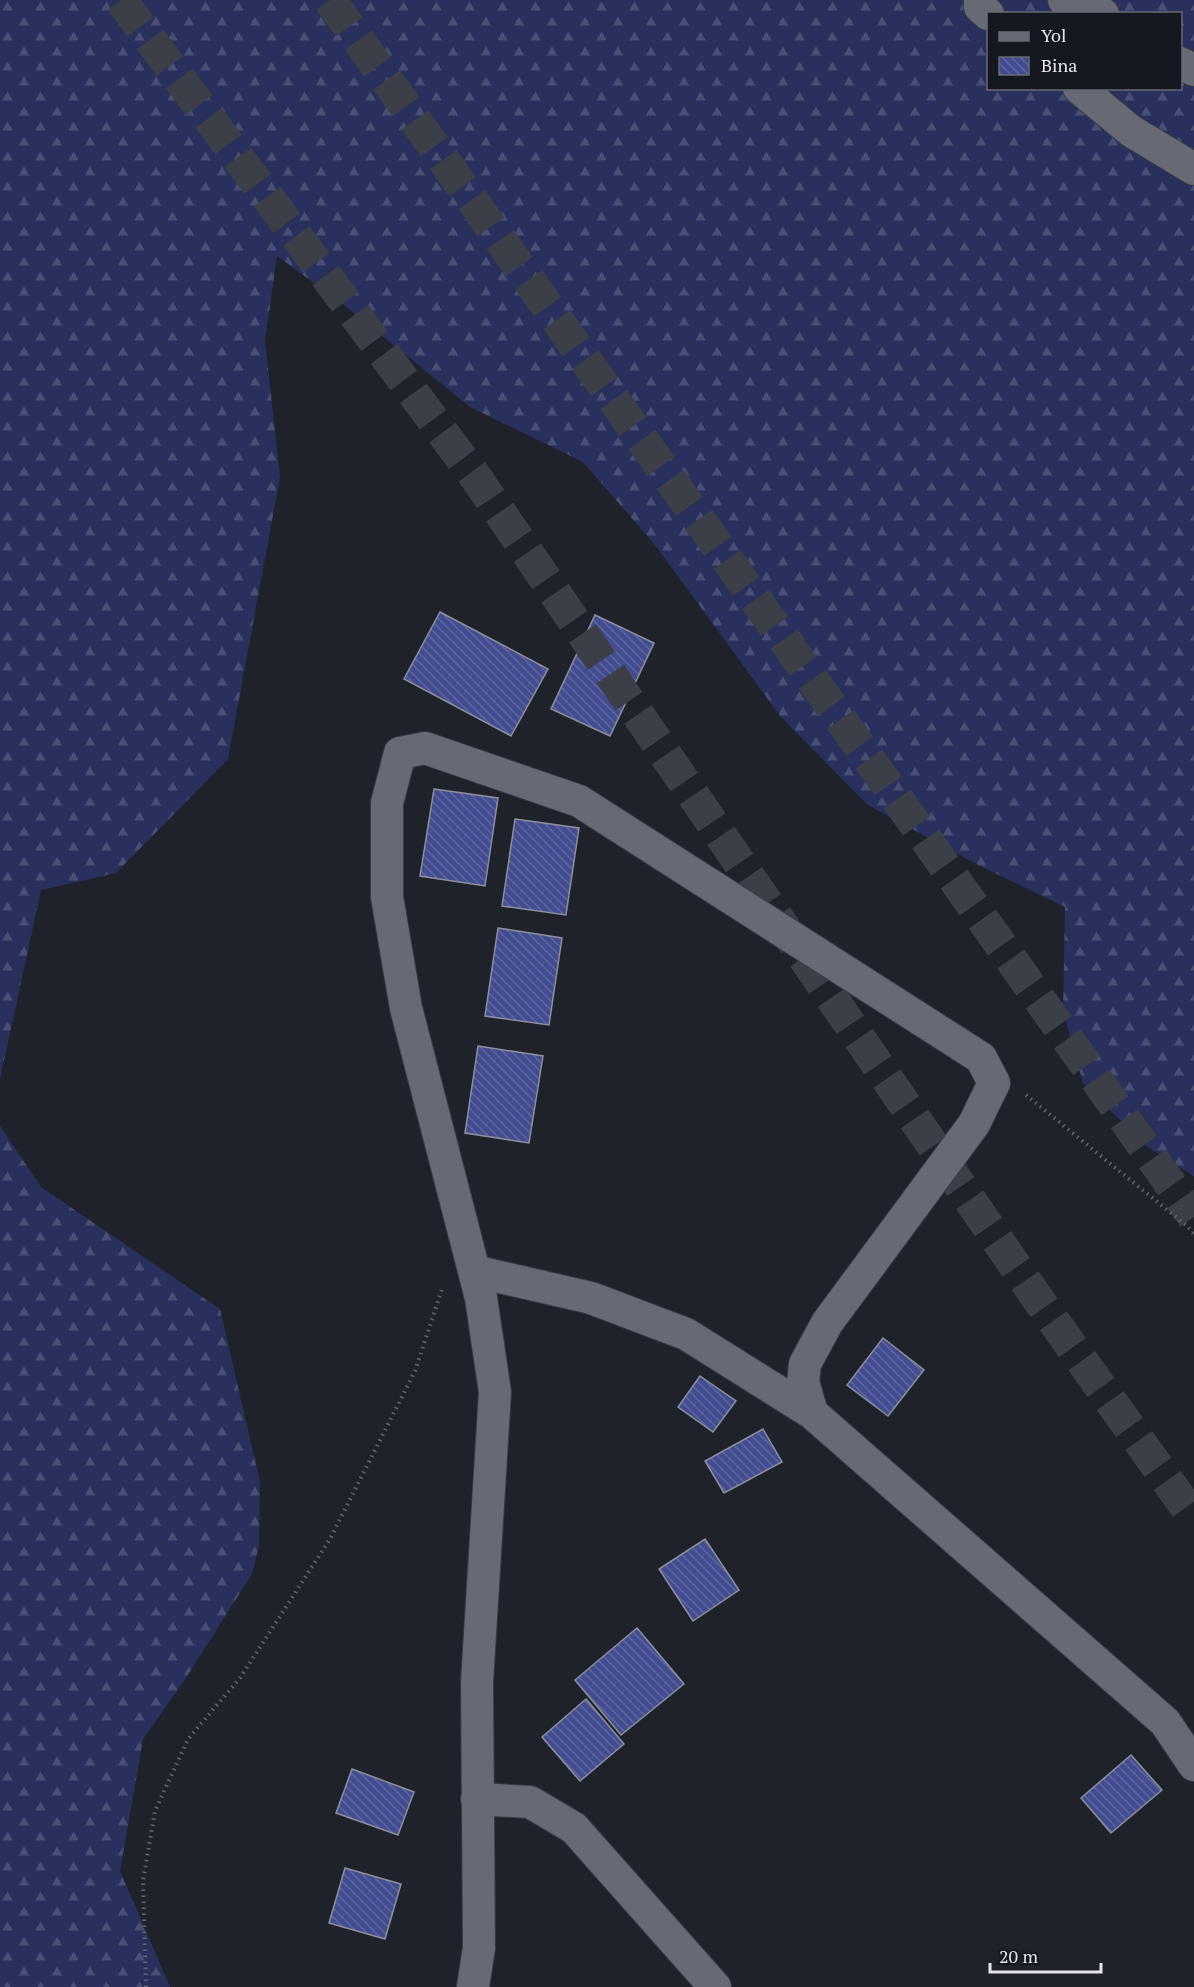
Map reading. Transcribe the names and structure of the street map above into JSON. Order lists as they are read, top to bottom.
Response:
{
  "legend": ["Yol", "Bina"],
  "scale_bar": "20 m"
}
